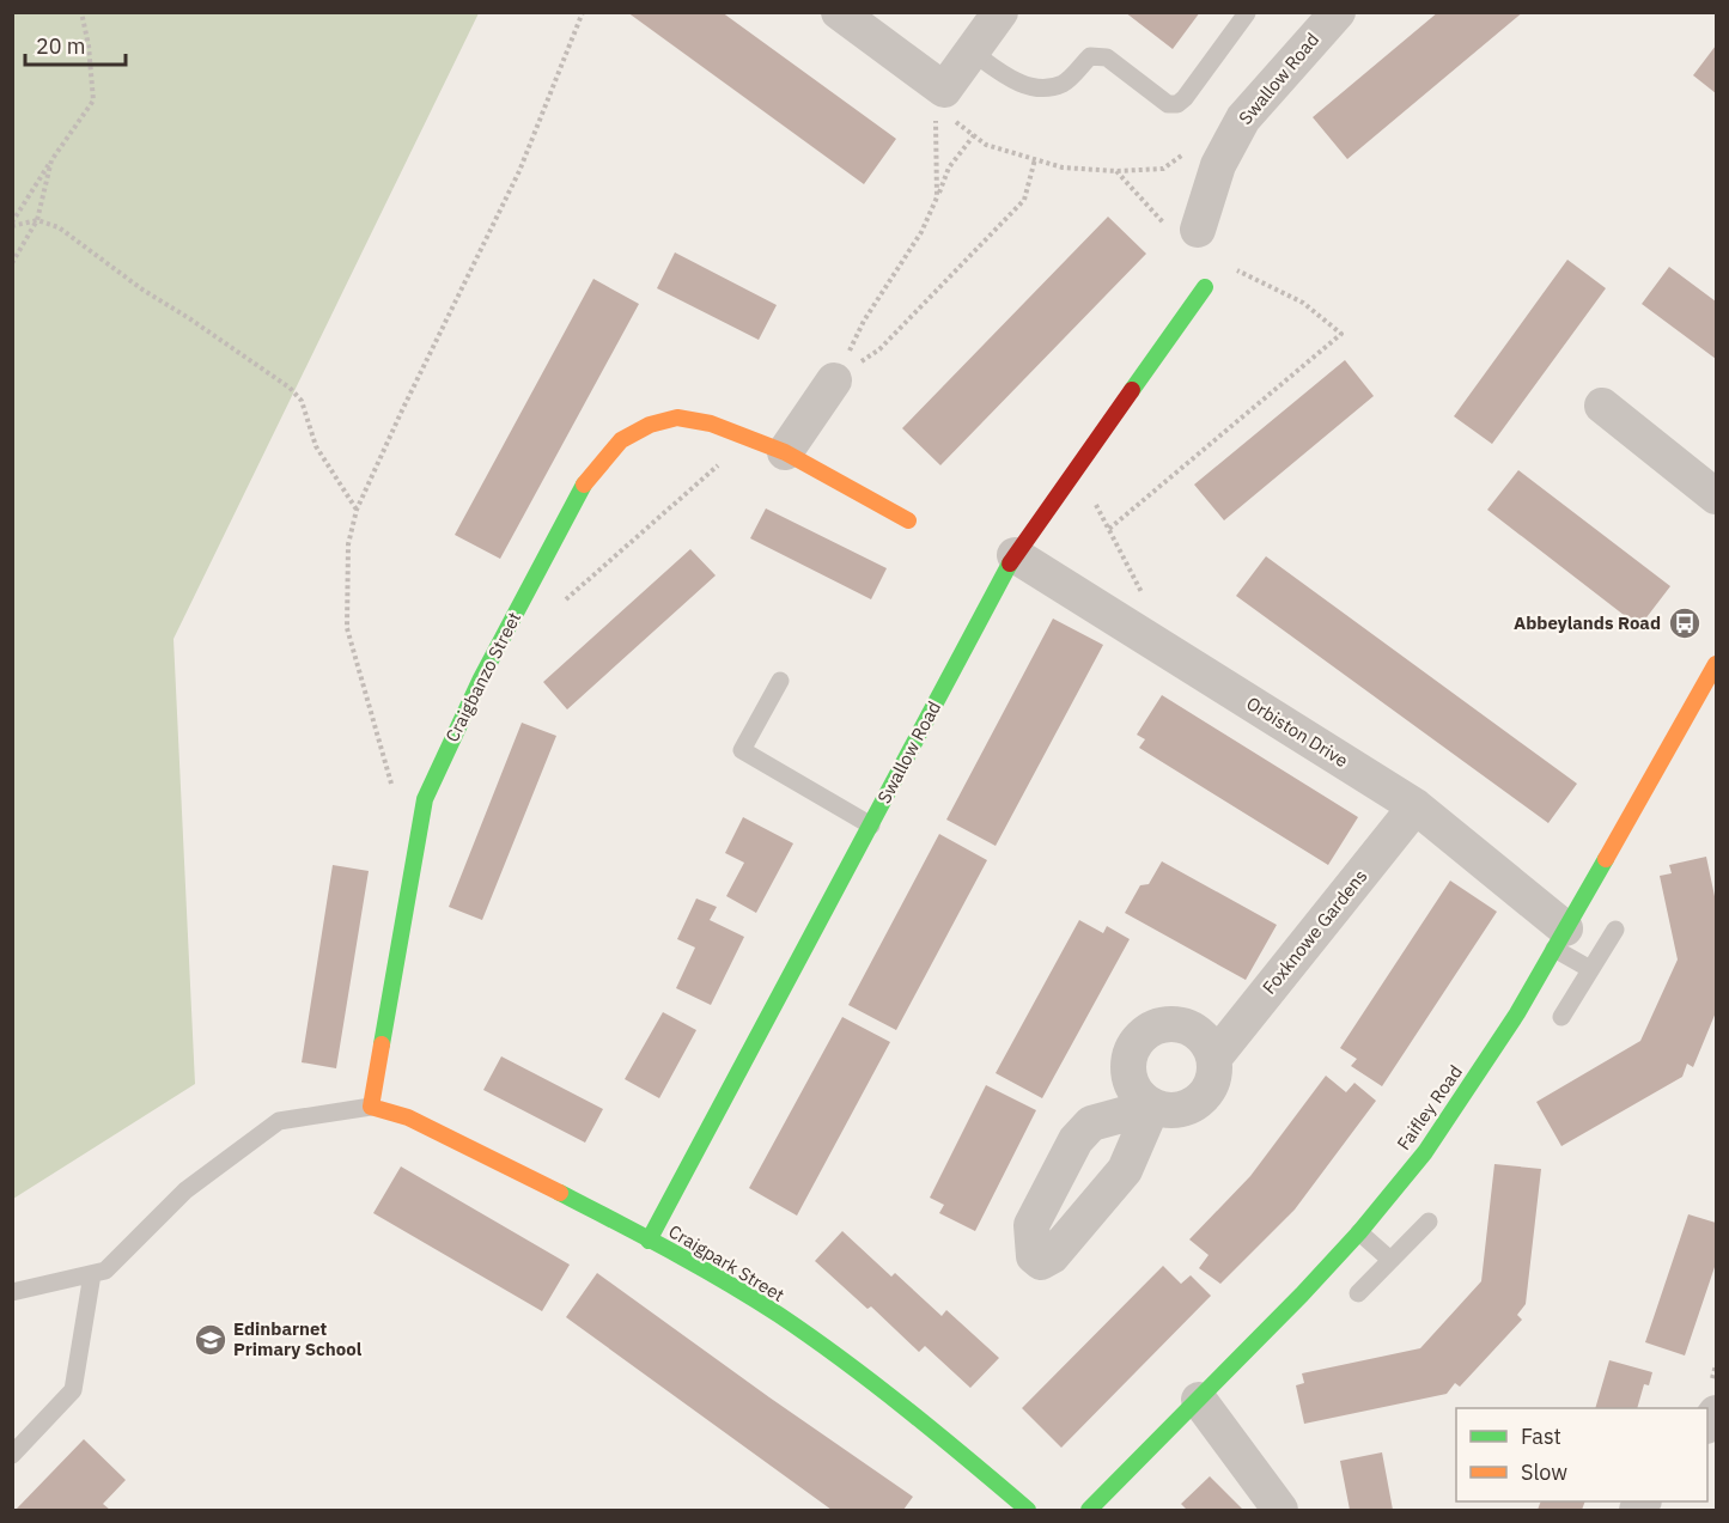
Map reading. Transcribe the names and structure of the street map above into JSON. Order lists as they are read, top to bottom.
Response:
{
  "streets": {
    "street": [
      "Swallow Road",
      "Craigbanzo Street",
      "Orbiston Drive",
      "Foxknowe Gardens",
      "Faifley Road",
      "Craigpark Street"
    ]
  },
  "crossings": [
    ["Swallow Road", "Orbiston Drive"],
    ["Swallow Road", "Craigpark Street"],
    ["Craigbanzo Street", "Craigpark Street"],
    ["Orbiston Drive", "Foxknowe Gardens"],
    ["Orbiston Drive", "Faifley Road"]
  ],
  "places": {
    "bus stop": ["Abbeylands Road"],
    "school or university": ["Edinbarnet Primary School"]
  },
  "legend": ["Fast", "Slow"],
  "scale_bar": "20 m"
}
